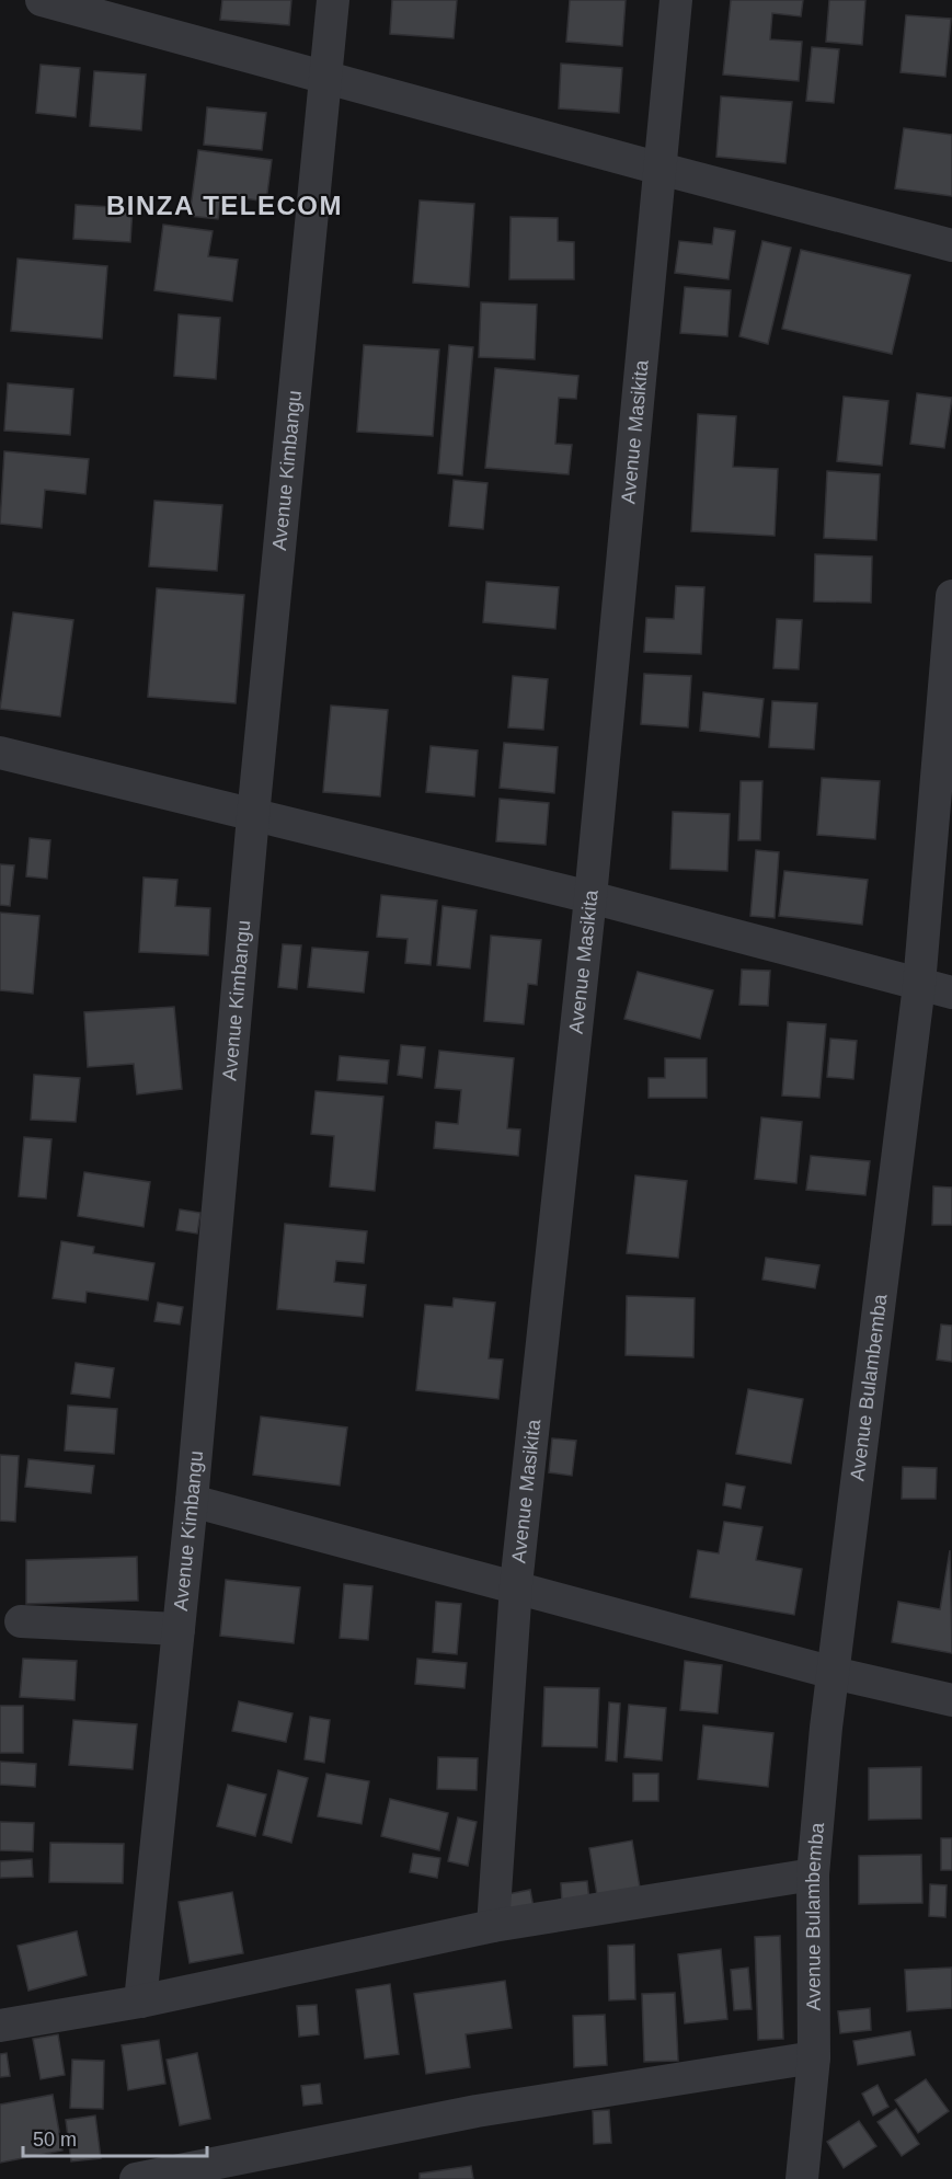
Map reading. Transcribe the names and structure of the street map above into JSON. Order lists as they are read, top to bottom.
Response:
{
  "streets": {
    "street": ["Avenue Masikita", "Avenue Kimbangu", "Avenue Bulambemba"]
  },
  "districts": ["BINZA TELECOM"],
  "scale_bar": "50 m"
}
